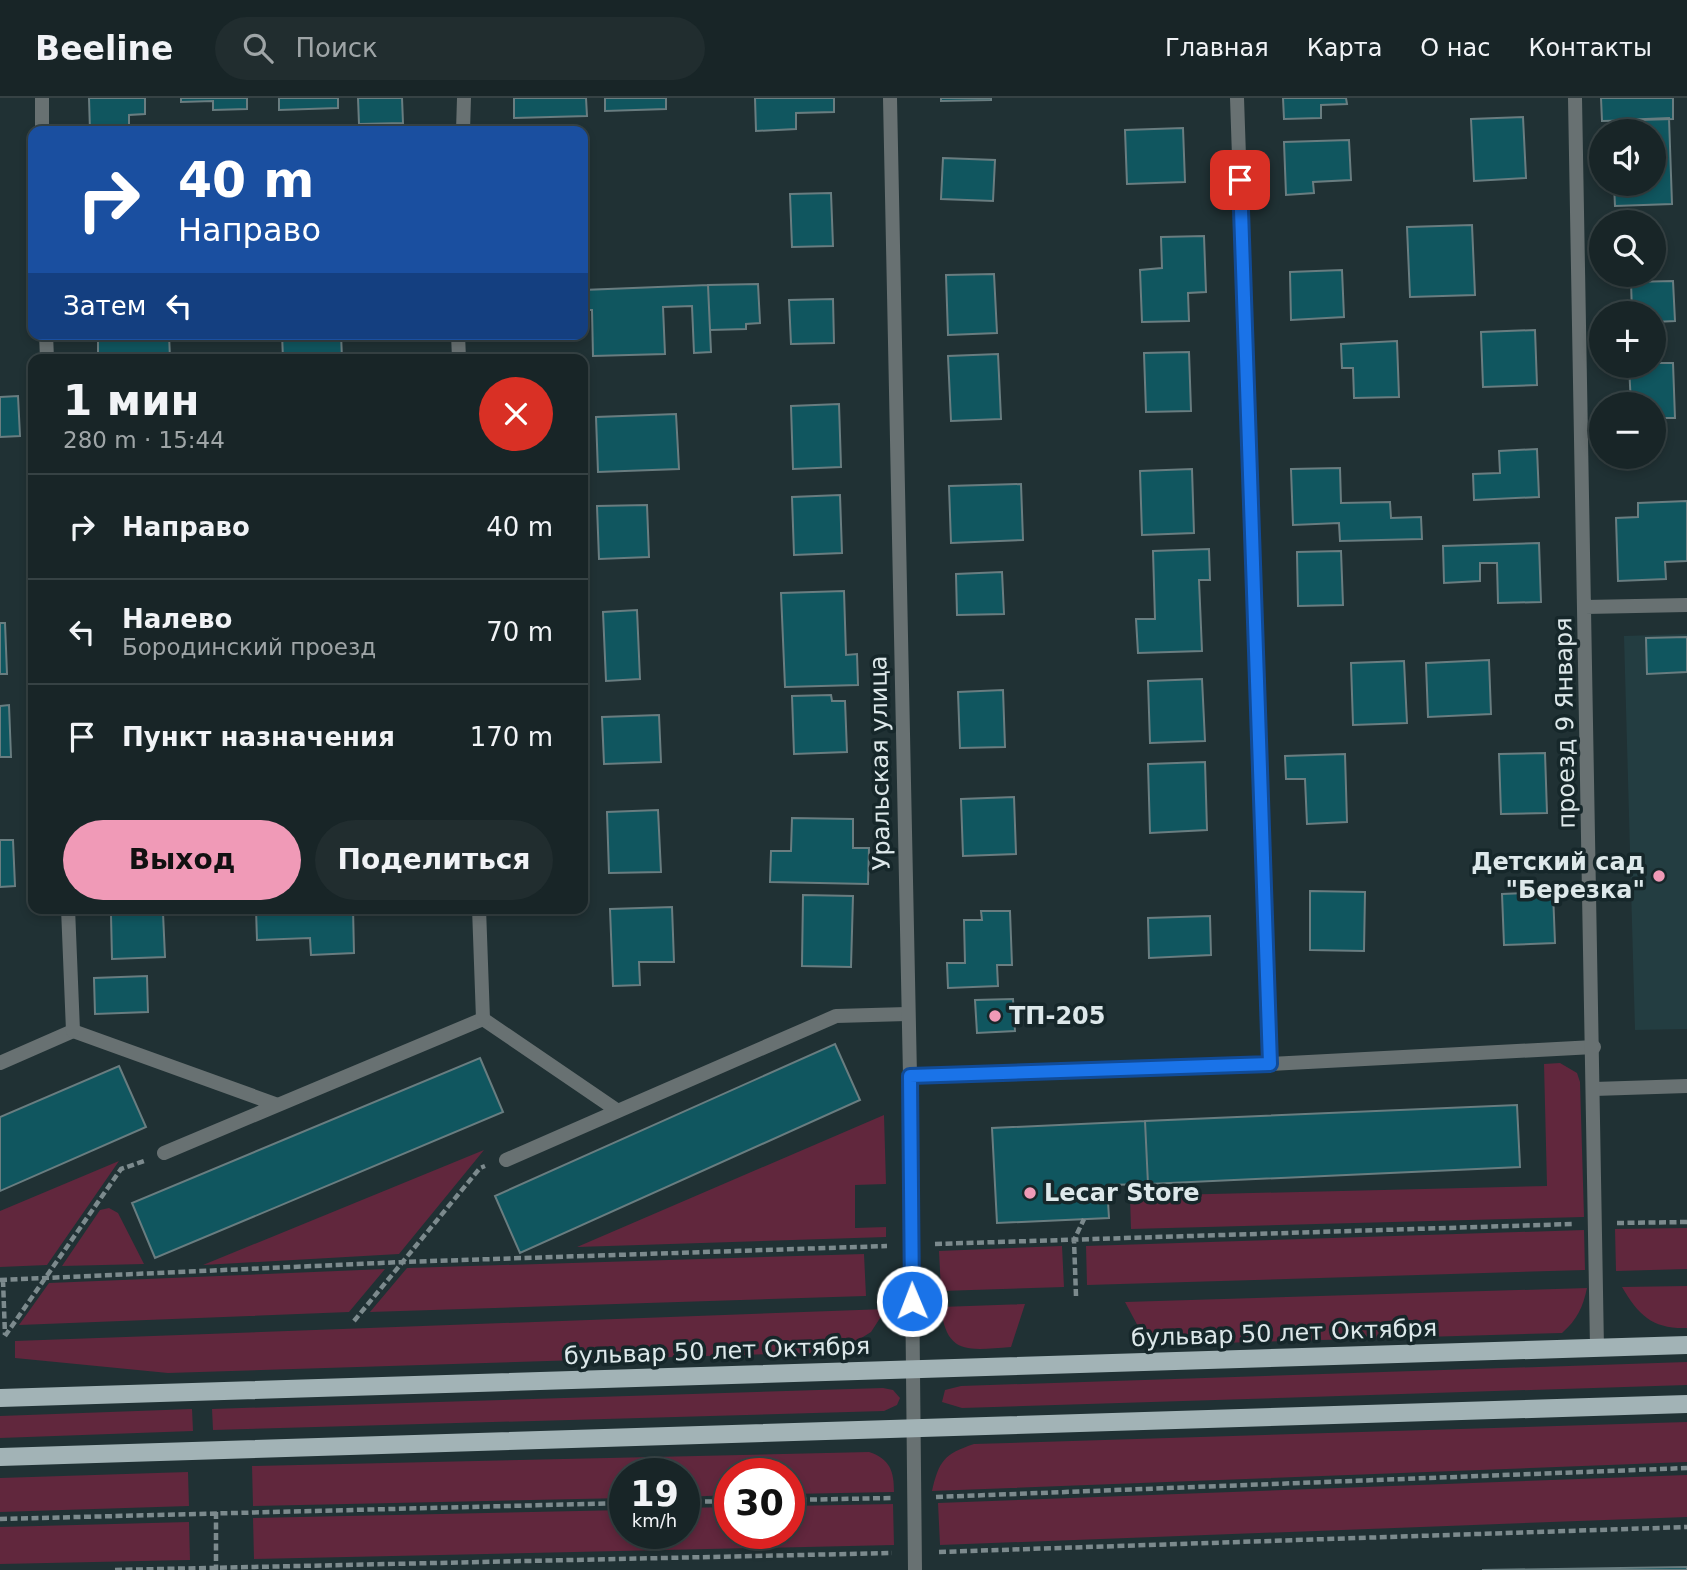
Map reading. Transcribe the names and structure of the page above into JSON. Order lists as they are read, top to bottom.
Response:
{
  "streets": {
    "main road": ["бульвар 50 лет Октября"],
    "street": ["проезд 9 Января", "Уральская улица"]
  },
  "crossings": [
    ["проезд 9 Января", "бульвар 50 лет Октября"],
    ["Уральская улица", "бульвар 50 лет Октября"]
  ],
  "places": ["Детский сад \"Березка\"", "ТП-205", "Lecar Store"],
  "page": {
    "header": "Beeline",
    "search": "Поиск",
    "nav": [
      "Главная",
      "Карта",
      "О нас",
      "Контакты"
    ],
    "map_buttons": ["+", "−"],
    "turn": ["40 m", "Направо"],
    "then": "Затем",
    "heading": ["1 мин", "280 m · 15:44"],
    "list": [
      {
        "name": "Направо",
        "value": "40 m"
      },
      {
        "name": "Налево",
        "note": "Бородинский проезд",
        "value": "70 m"
      },
      {
        "name": "Пункт назначения",
        "value": "170 m"
      }
    ],
    "buttons": ["Выход", "Поделиться"],
    "speed": "19 km/h",
    "limit": "30"
  }
}
